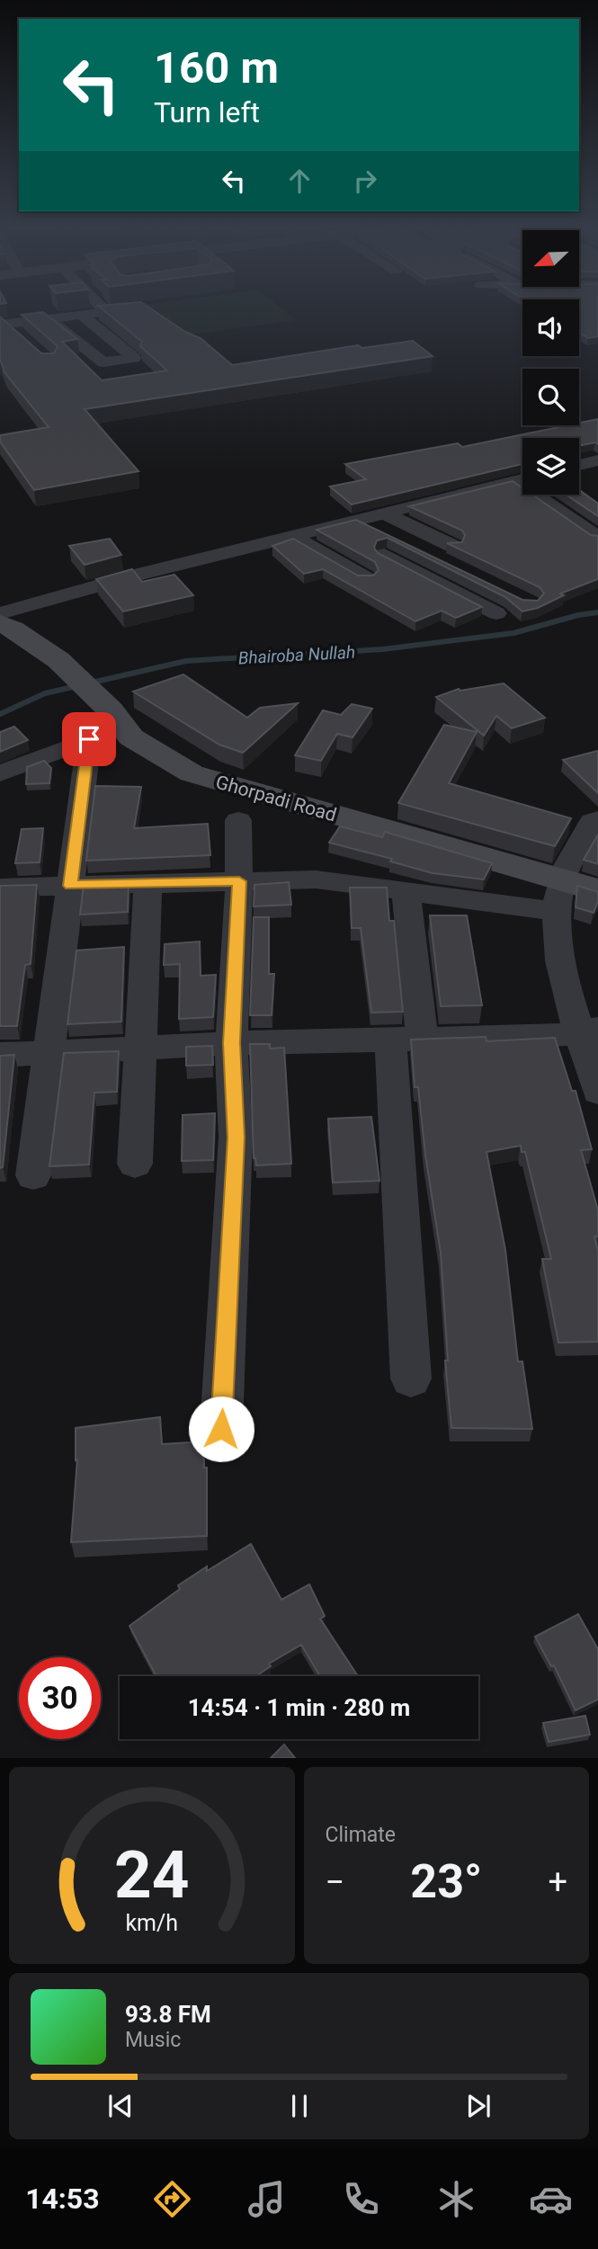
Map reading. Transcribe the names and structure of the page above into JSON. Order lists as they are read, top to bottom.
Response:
{
  "streets": {
    "main road": ["Ghorpadi Road"]
  },
  "water": ["Bhairoba Nullah"],
  "north": "bottom left",
  "page": {
    "turn": ["160 m", "Turn left"],
    "limit": "30",
    "trip": "14:54 · 1 min · 280 m",
    "tile": "Climate",
    "heat": ["−", "23°", "+"],
    "song": ["93.8 FM", "Music"],
    "tabs": "14:53",
    "gauge": ["24", "km/h"]
  }
}
